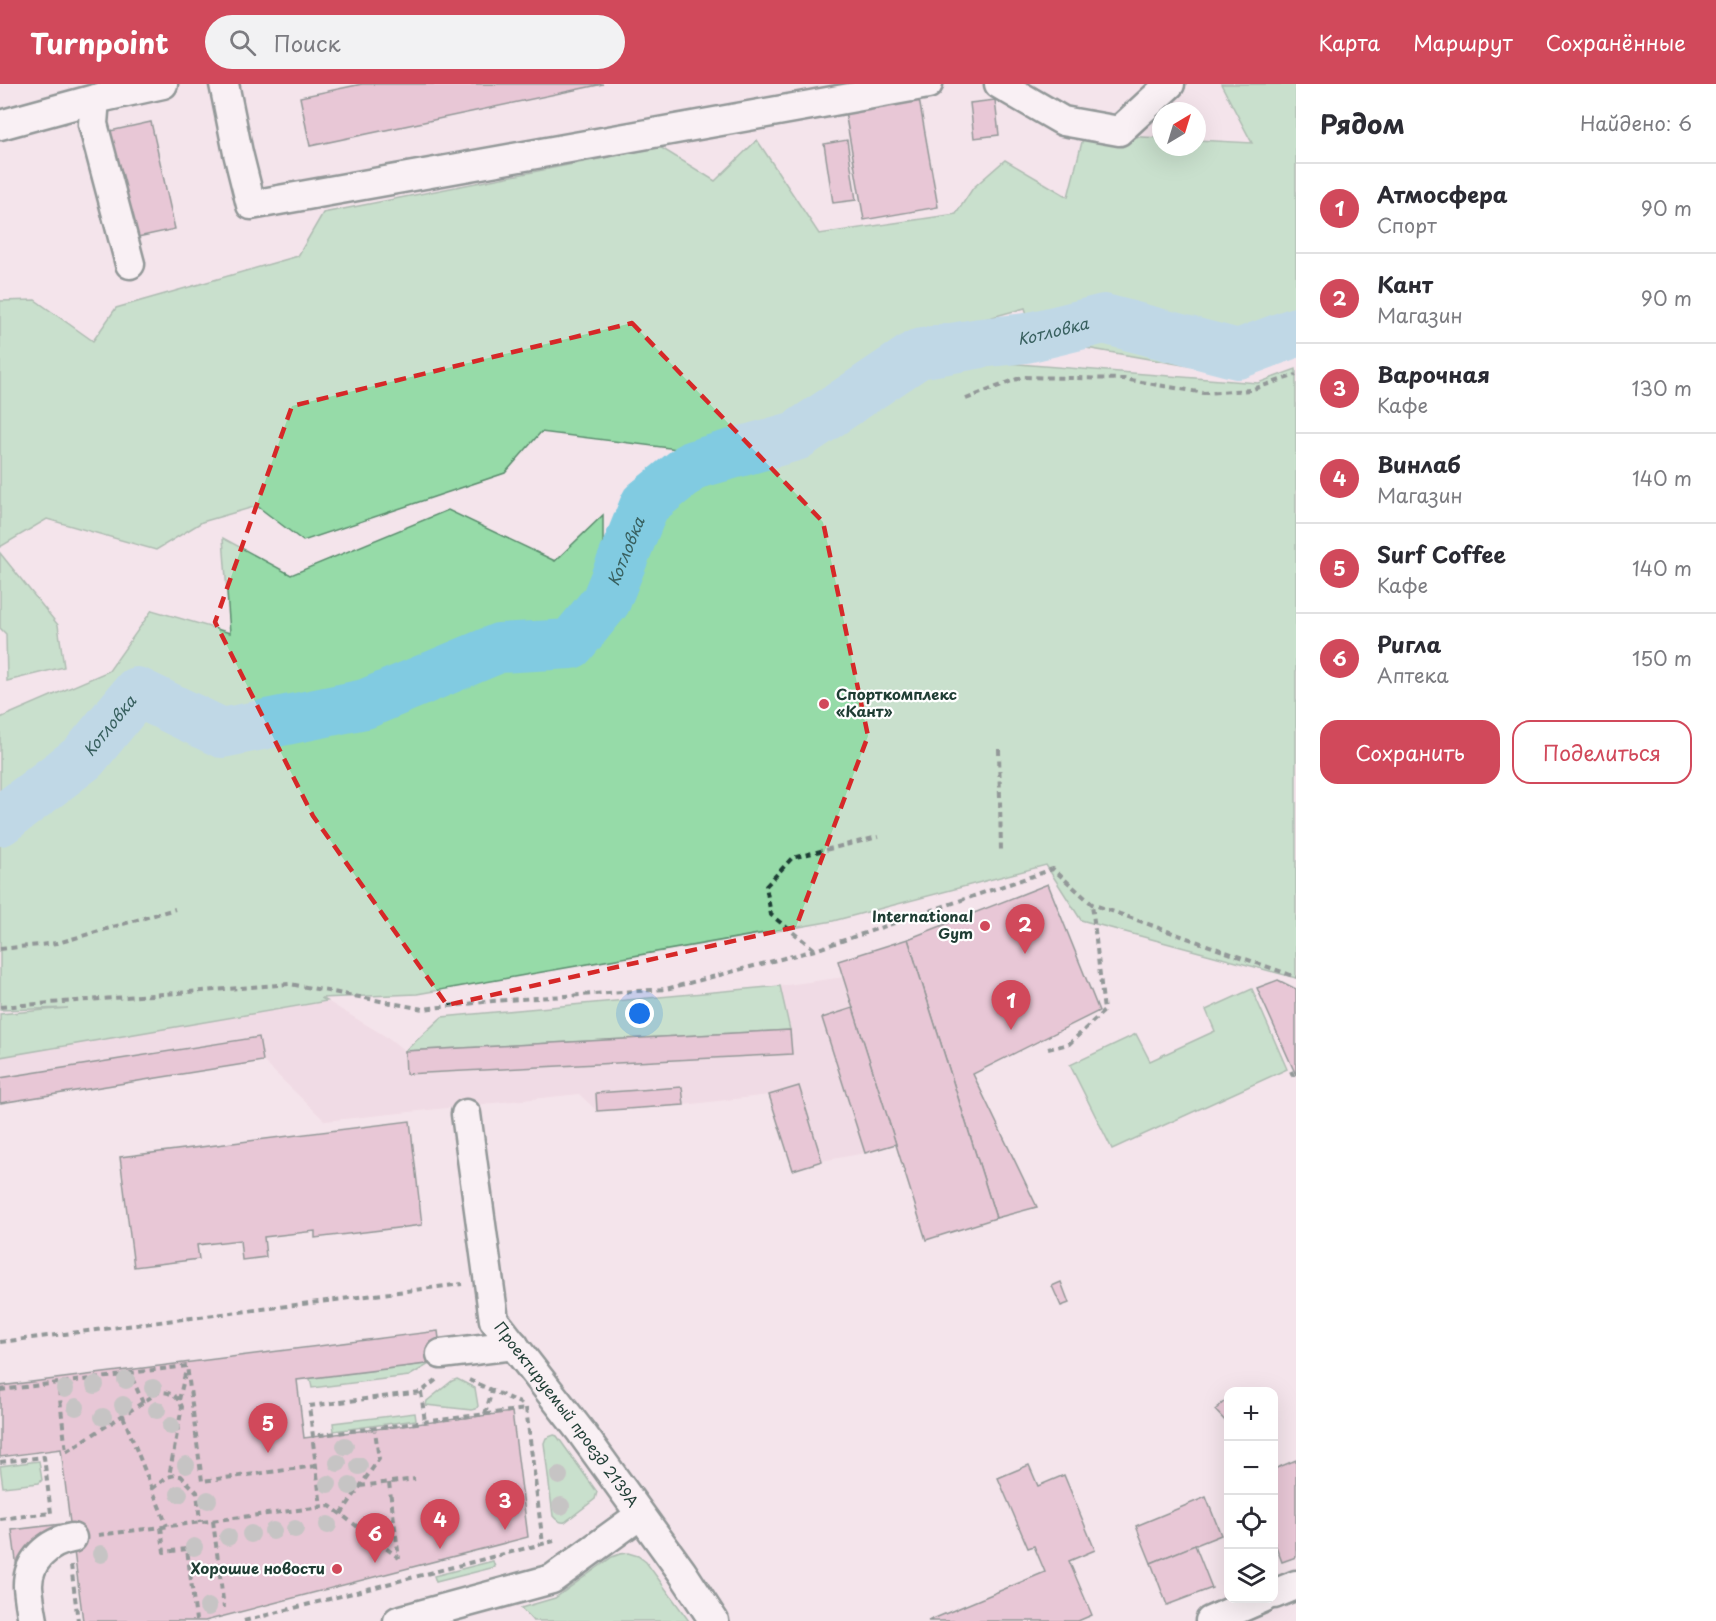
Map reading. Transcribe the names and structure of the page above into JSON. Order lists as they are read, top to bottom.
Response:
{
  "streets": {
    "street": ["Проектируемый проезд 2139А"]
  },
  "water": ["Котловка"],
  "places": ["Спорткомплекс «Кант»", "International Gym", "Хорошие новости"],
  "north": "top right",
  "page": {
    "header": "Turnpoint",
    "search": "Поиск",
    "nav": ["Карта", "Маршрут", "Сохранённые"],
    "heading": ["Рядом", "Найдено: 6"],
    "list": [
      {
        "mark": "1",
        "name": "Атмосфера",
        "note": "Спорт",
        "value": "90 m"
      },
      {
        "mark": "2",
        "name": "Кант",
        "note": "Магазин",
        "value": "90 m"
      },
      {
        "mark": "3",
        "name": "Варочная",
        "note": "Кафе",
        "value": "130 m"
      },
      {
        "mark": "4",
        "name": "Винлаб",
        "note": "Магазин",
        "value": "140 m"
      },
      {
        "mark": "5",
        "name": "Surf Coffee",
        "note": "Кафе",
        "value": "140 m"
      },
      {
        "mark": "6",
        "name": "Ригла",
        "note": "Аптека",
        "value": "150 m"
      }
    ],
    "buttons": ["Сохранить", "Поделиться"],
    "pins": [
      "2",
      "1",
      "5",
      "3",
      "4",
      "6"
    ],
    "map_buttons": ["+", "−"]
  }
}
